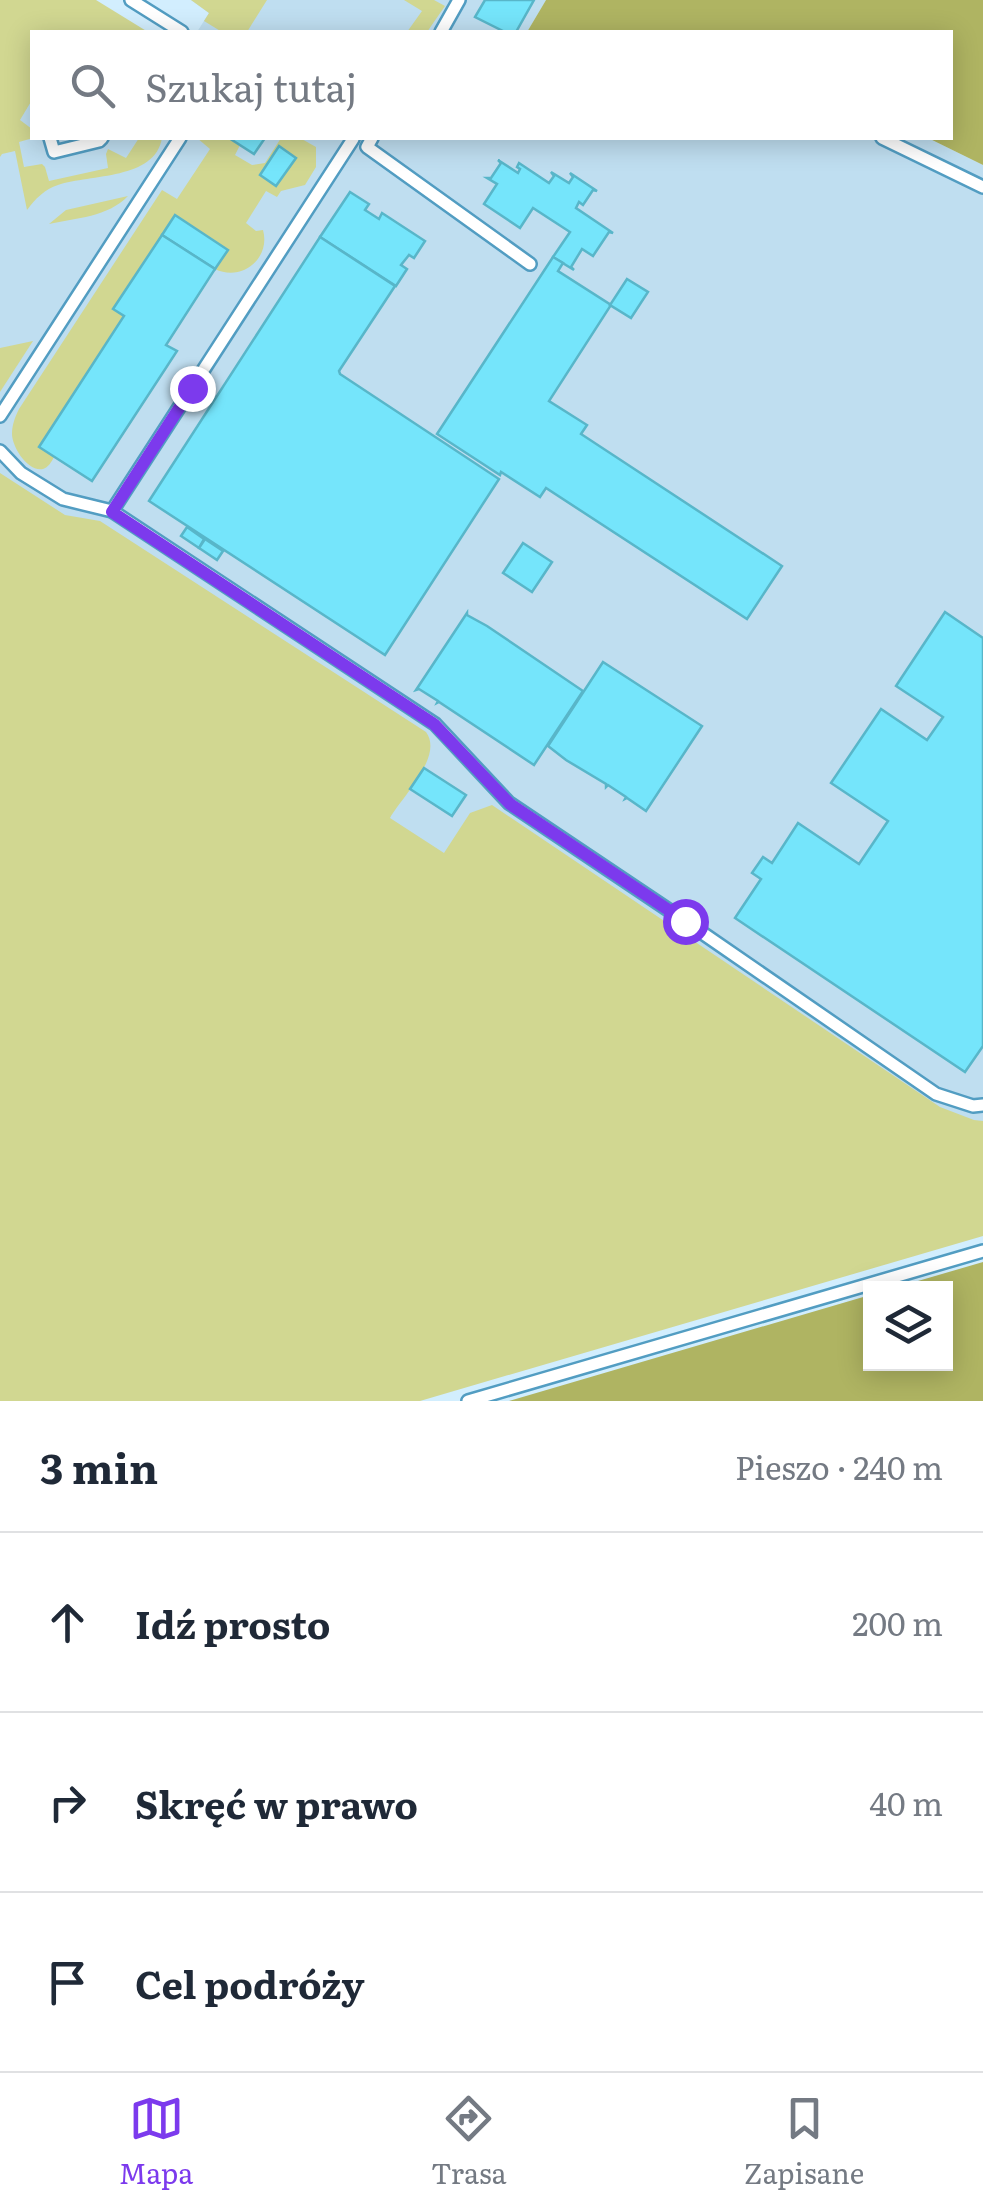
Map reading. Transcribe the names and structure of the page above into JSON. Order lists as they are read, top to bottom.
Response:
{
  "page": {
    "search": "Szukaj tutaj",
    "heading": ["3 min", "Pieszo · 240 m"],
    "list": [
      ["Idź prosto", "200 m"],
      ["Skręć w prawo", "40 m"],
      "Cel podróży"
    ],
    "nav": ["Mapa", "Trasa", "Zapisane"]
  }
}
